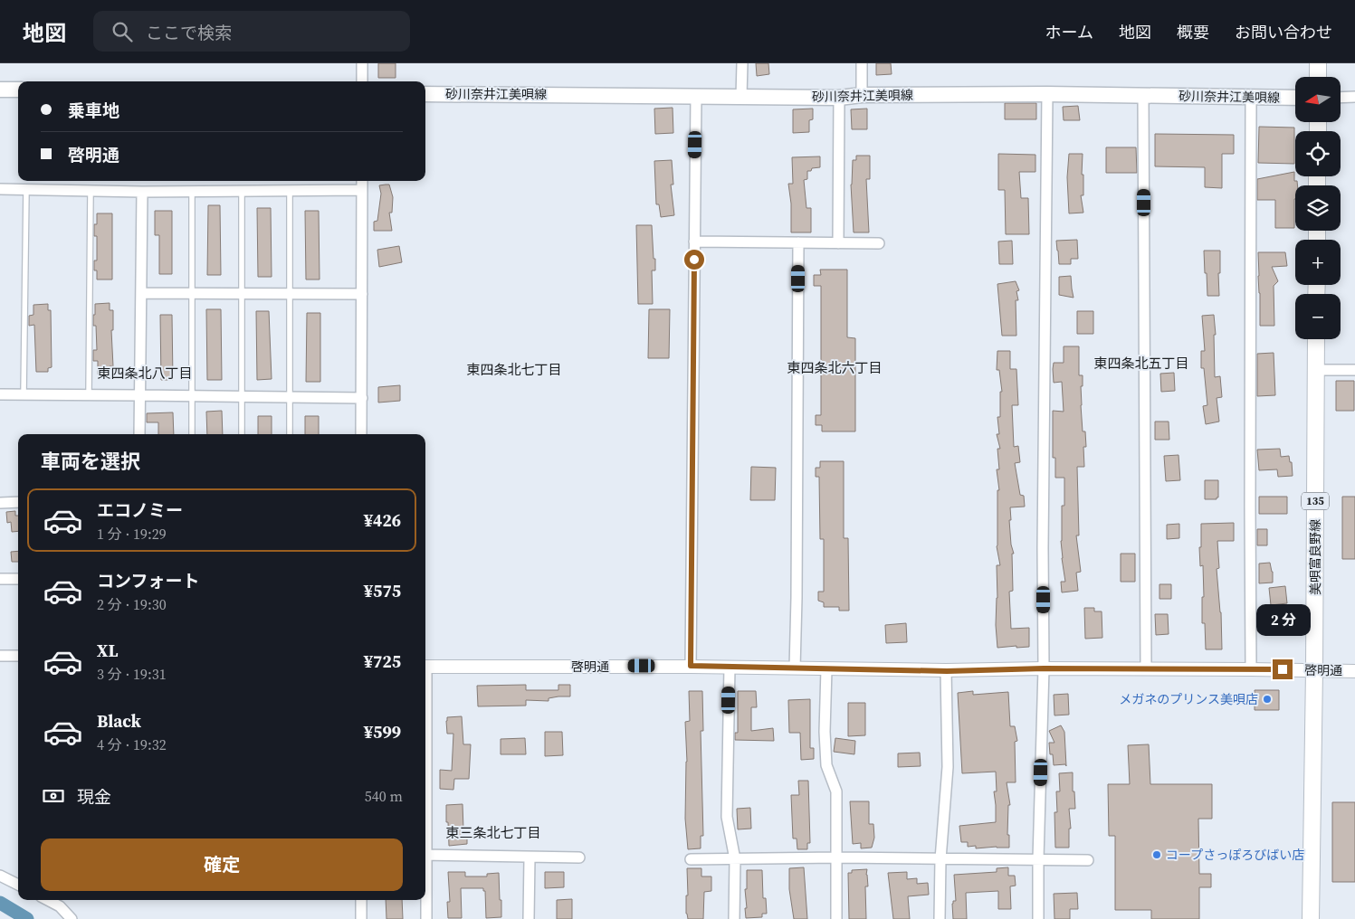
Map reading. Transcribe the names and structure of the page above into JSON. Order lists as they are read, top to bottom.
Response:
{
  "streets": {
    "main road": ["砂川奈井江美唄線", "135", "美唄富良野線"],
    "street": ["啓明通"]
  },
  "crossings": [
    ["美唄富良野線", "啓明通"]
  ],
  "districts": [
    "東四条北五丁目",
    "東四条北六丁目",
    "東四条北七丁目",
    "東四条北八丁目",
    "東三条北七丁目"
  ],
  "places": ["メガネのプリンス美唄店", "コープさっぽろびばい店"],
  "north": "left",
  "page": {
    "header": "地図",
    "search": "ここで検索",
    "nav": [
      "ホーム",
      "地図",
      "概要",
      "お問い合わせ"
    ],
    "map_buttons": ["+", "−"],
    "banner": ["乗車地", "啓明通"],
    "heading": "車両を選択",
    "list": [
      {
        "name": "エコノミー",
        "note": "1 分 · 19:29",
        "value": "¥426"
      },
      {
        "name": "コンフォート",
        "note": "2 分 · 19:30",
        "value": "¥575"
      },
      {
        "name": "XL",
        "note": "3 分 · 19:31",
        "value": "¥725"
      },
      {
        "name": "Black",
        "note": "4 分 · 19:32",
        "value": "¥599"
      }
    ],
    "bubble": "2 分",
    "pay": ["現金", "540 m"],
    "buttons": "確定"
  }
}
